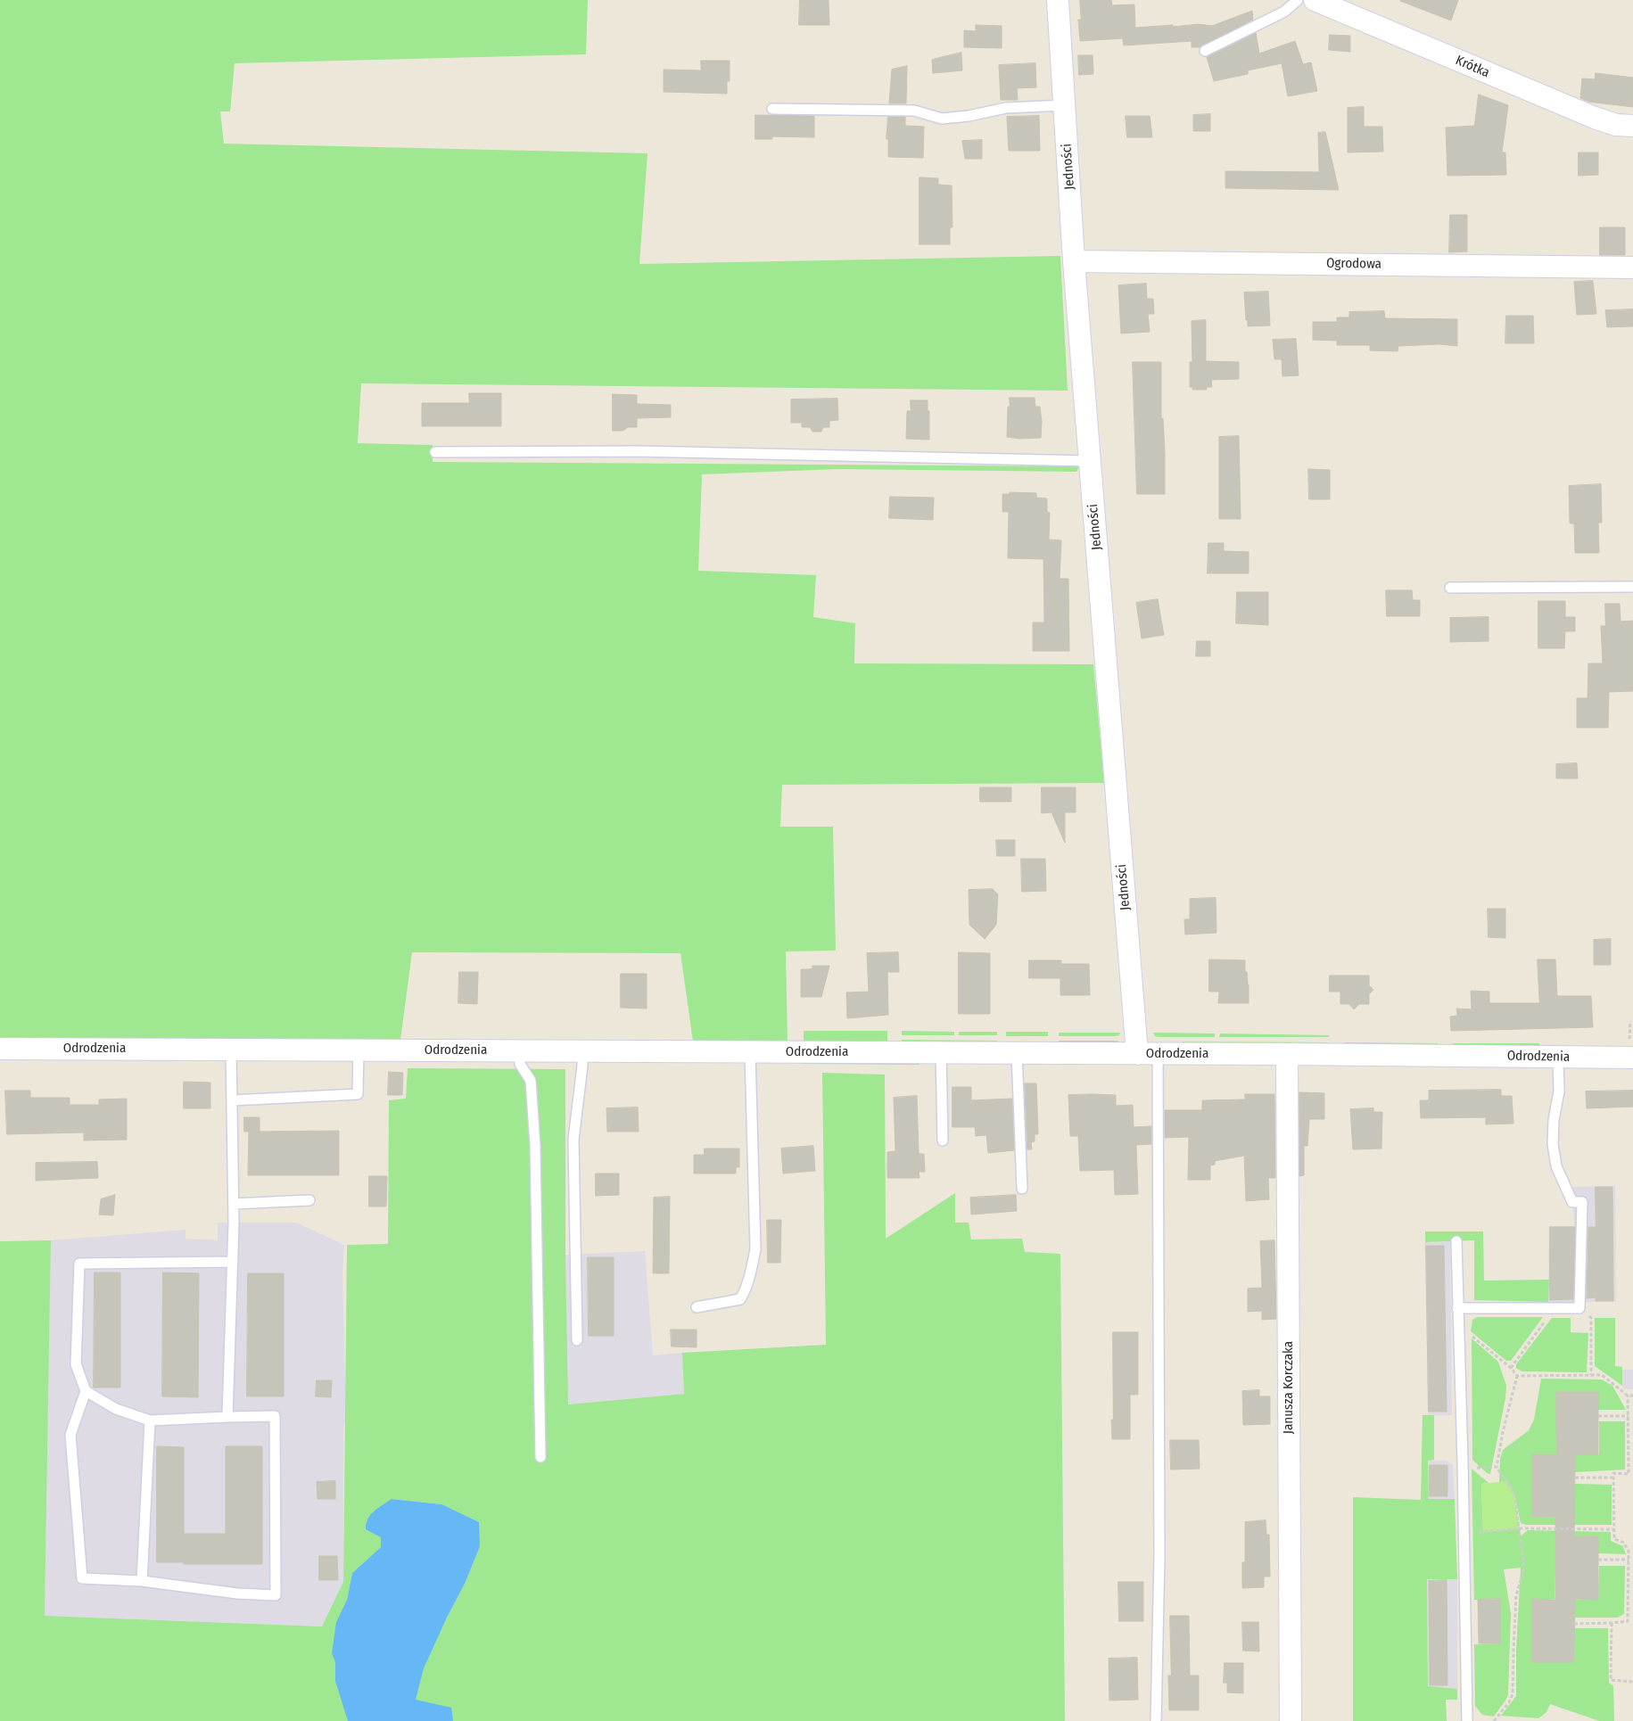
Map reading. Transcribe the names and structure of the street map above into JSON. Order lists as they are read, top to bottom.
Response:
{
  "streets": {
    "street": [
      "Krótka",
      "Jedności",
      "Ogrodowa",
      "Odrodzenia",
      "Janusza Korczaka"
    ]
  },
  "crossings": [
    ["Jedności", "Ogrodowa"],
    ["Jedności", "Odrodzenia"],
    ["Odrodzenia", "Janusza Korczaka"]
  ]
}
